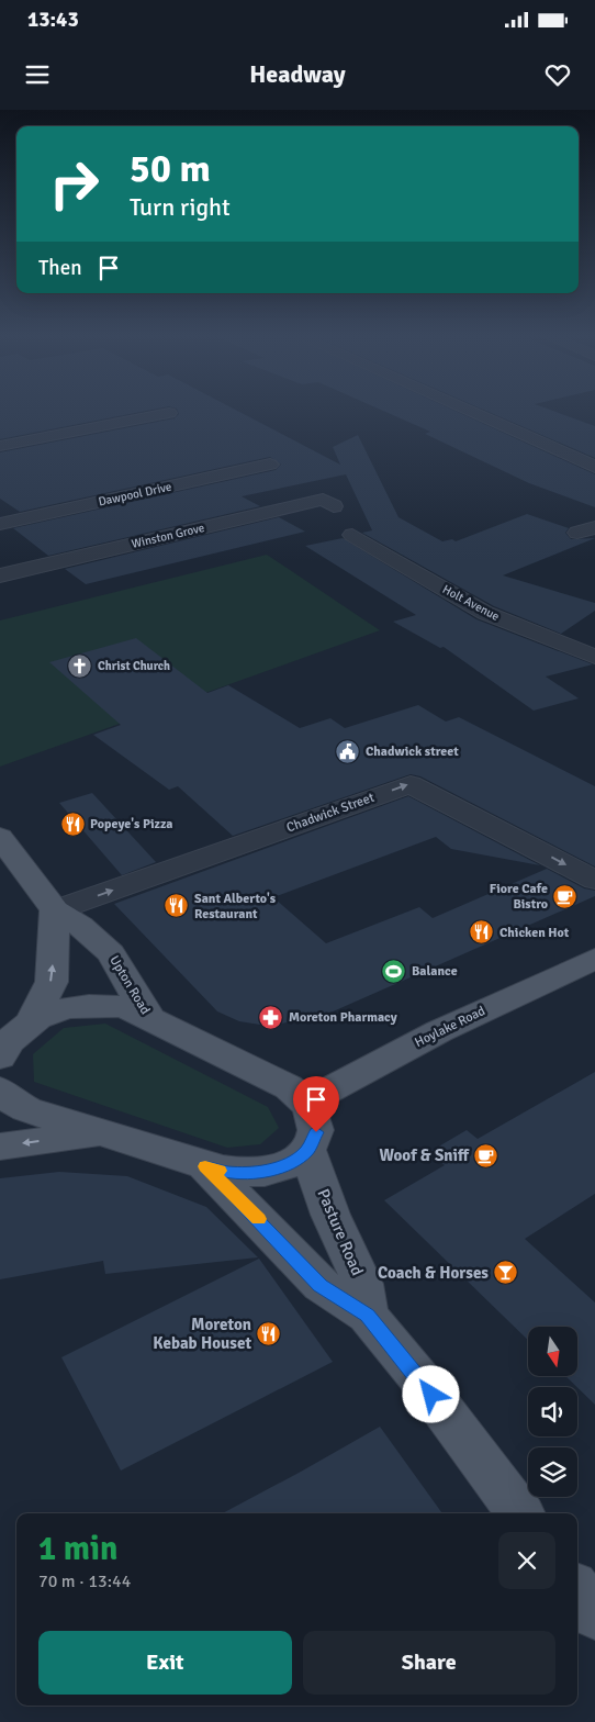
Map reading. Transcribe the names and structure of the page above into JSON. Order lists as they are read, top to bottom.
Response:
{
  "streets": {
    "main road": ["Upton Road", "Hoylake Road", "Pasture Road"],
    "street": [
      "Dawpool Drive",
      "Winston Grove",
      "Holt Avenue",
      "Chadwick Street"
    ]
  },
  "crossings": [
    ["Chadwick Street", "Upton Road"]
  ],
  "one_way": ["Chadwick Street"],
  "places": {
    "church": ["Christ Church"],
    "public building": ["Chadwick street"],
    "restaurant": [
      "Popeye's Pizza",
      "Sant Alberto's Restaurant",
      "Chicken Hot",
      "Moreton Kebab Houset"
    ],
    "cafe": ["Fiore Cafe Bistro", "Woof & Sniff"],
    "sports": ["Balance"],
    "pharmacy": ["Moreton Pharmacy"],
    "bar": ["Coach & Horses"]
  },
  "north": "bottom",
  "page": {
    "status": "13:43",
    "header": "Headway",
    "turn": ["50 m", "Turn right"],
    "then": "Then",
    "heading": ["1 min", "70 m · 13:44"],
    "buttons": ["Exit", "Share"]
  }
}
